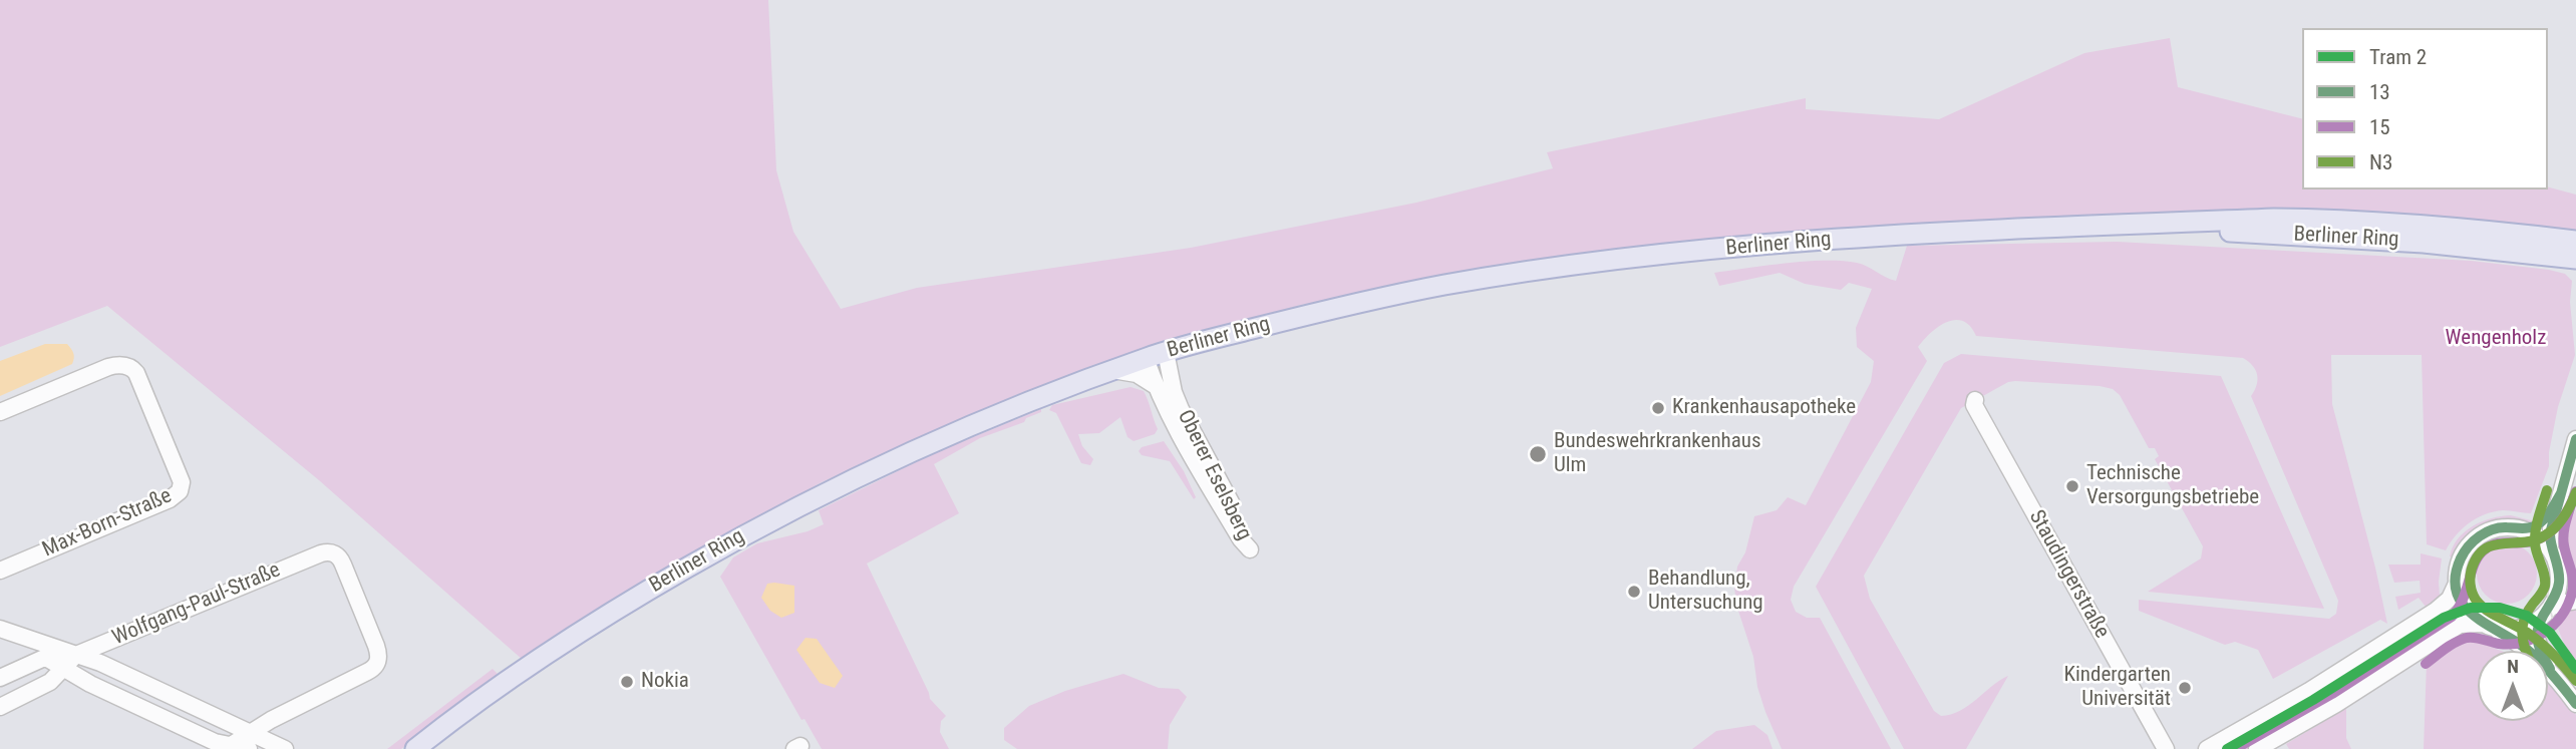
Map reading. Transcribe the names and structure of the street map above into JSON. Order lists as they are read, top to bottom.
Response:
{
  "streets": {
    "main road": ["Berliner Ring"],
    "street": [
      "Oberer Eselsberg",
      "Max-Born-Straße",
      "Staudingerstraße",
      "Wolfgang-Paul-Straße"
    ]
  },
  "crossings": [
    ["Berliner Ring", "Oberer Eselsberg"]
  ],
  "parks": ["Wengenholz"],
  "places": [
    "Krankenhausapotheke",
    "Bundeswehrkrankenhaus Ulm",
    "Technische Versorgungsbetriebe",
    "Behandlung, Untersuchung",
    "Nokia",
    "Kindergarten Universität"
  ],
  "lines": [
    "transit line 13",
    "transit line N3",
    "transit line 15",
    "tram line 2"
  ],
  "legend": [
    "Tram 2",
    "13",
    "15",
    "N3"
  ],
  "north": "top"
}
